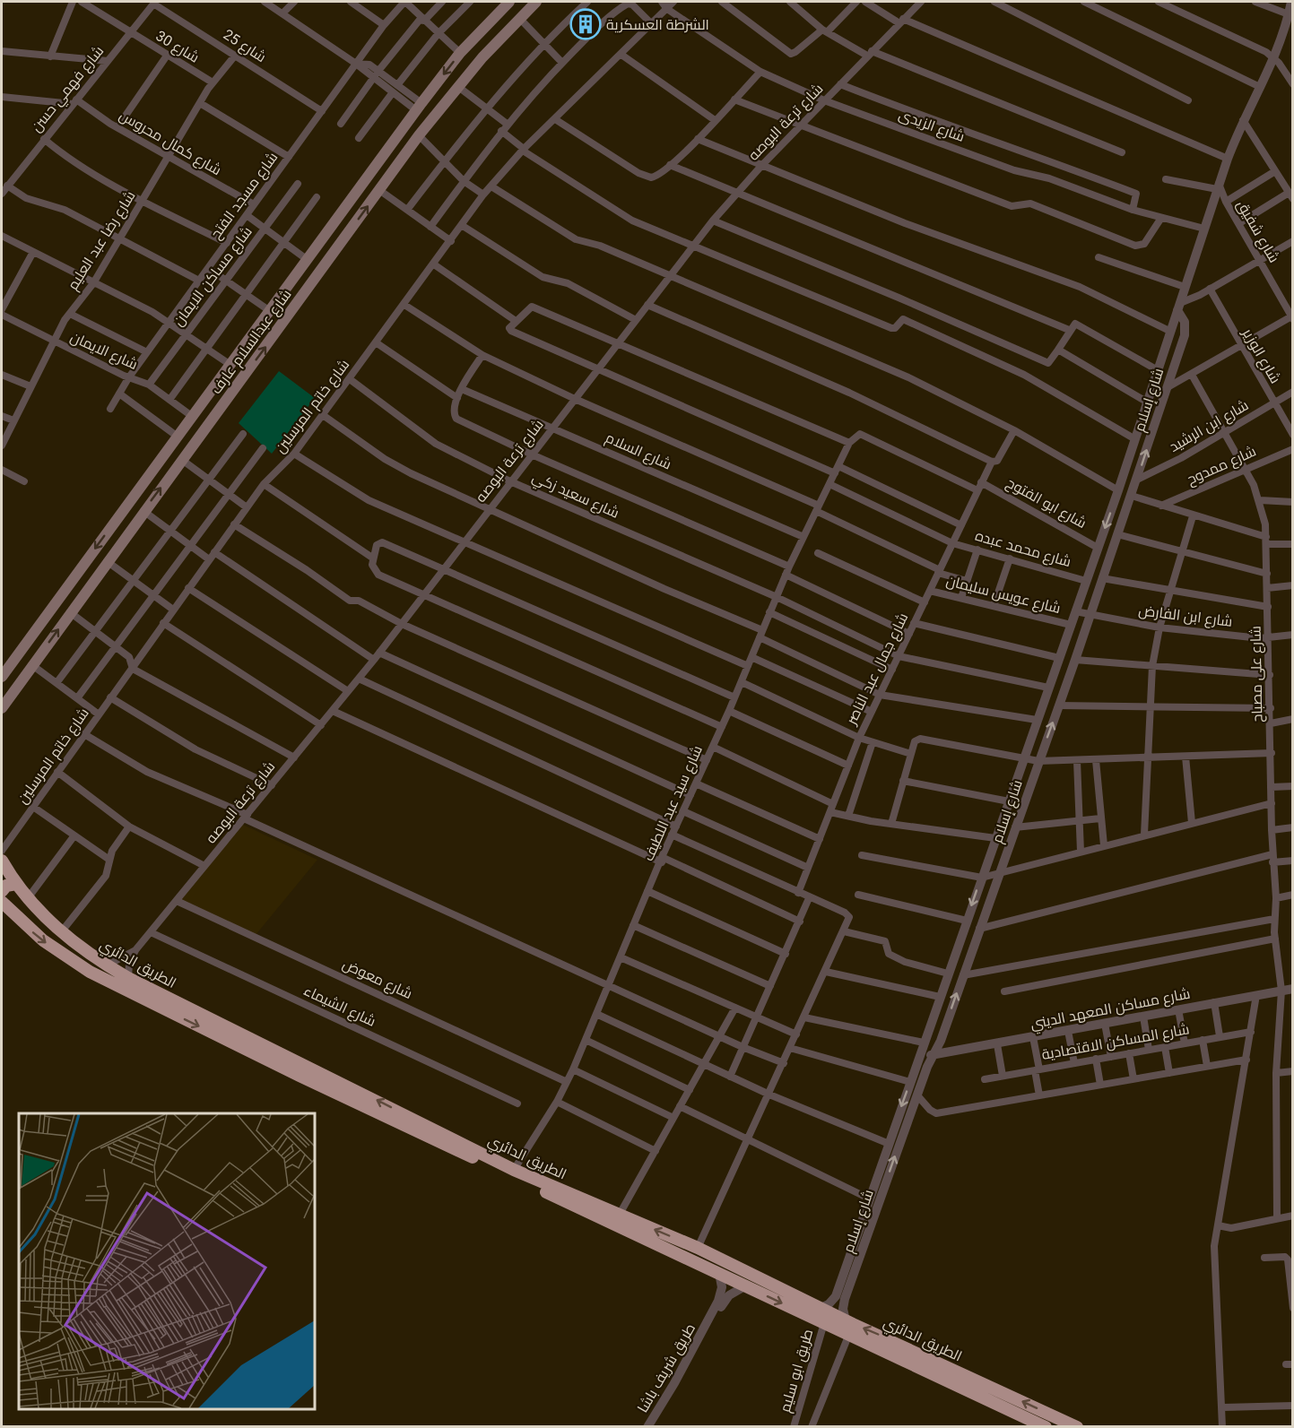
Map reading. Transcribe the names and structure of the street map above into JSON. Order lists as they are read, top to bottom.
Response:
{
  "streets": {
    "highway": ["الطريق الدائري"],
    "main road": ["شارع عبدالسلام عارف"],
    "street": [
      "شارع 25",
      "شارع 30",
      "شارع فهمي حسن",
      "شارع ترعة البوصه",
      "شارع الزيدى",
      "شارع كمال محروس",
      "شارع مسجد الفتح",
      "شارع شفيق",
      "شارع رضا عبد العليم",
      "شارع مساكن الايمان",
      "شارع الايمان",
      "شارع الوزير",
      "شارع إسلام",
      "شارع خاتم المرسلين",
      "شارع ابن الرشيد",
      "شارع السلام",
      "شارع ممدوح",
      "شارع سعيد زكي",
      "شارع ابو الفتوح",
      "شارع محمد عبده",
      "شارع عويس سليمان",
      "شارع ابن الفارض",
      "شارع جمال عبد الناصر",
      "شارع على مصباح",
      "شارع سيد عبد اللطيف",
      "شارع معوض",
      "شارع الشيماء",
      "شارع مساكن المعهد الديني",
      "شارع المساكن الاقتصادية",
      "طريق شريف باشا",
      "طريق ابو سليم"
    ]
  },
  "crossings": [
    ["شارع 25", "شارع فهمي حسن"],
    ["شارع 25", "شارع مسجد الفتح"],
    ["شارع 25", "شارع رضا عبد العليم"],
    ["شارع 30", "شارع فهمي حسن"],
    ["شارع 30", "شارع رضا عبد العليم"],
    ["شارع فهمي حسن", "شارع كمال محروس"],
    ["شارع ترعة البوصه", "شارع الزيدى"],
    ["شارع ترعة البوصه", "شارع السلام"],
    ["شارع ترعة البوصه", "شارع سعيد زكي"],
    ["شارع ترعة البوصه", "شارع معوض"],
    ["شارع ترعة البوصه", "شارع الشيماء"],
    ["شارع الزيدى", "شارع إسلام"],
    ["شارع الزيدى", "شارع خاتم المرسلين"],
    ["شارع كمال محروس", "شارع مسجد الفتح"],
    ["شارع كمال محروس", "شارع رضا عبد العليم"],
    ["شارع مسجد الفتح", "شارع الايمان"],
    ["شارع شفيق", "شارع إسلام"],
    ["شارع رضا عبد العليم", "شارع الايمان"],
    ["شارع مساكن الايمان", "شارع الايمان"],
    ["شارع عبدالسلام عارف", "شارع الايمان"],
    ["شارع الوزير", "شارع ابن الرشيد"],
    ["شارع إسلام", "شارع ابن الرشيد"],
    ["شارع إسلام", "شارع سعيد زكي"],
    ["شارع إسلام", "شارع ابو الفتوح"],
    ["شارع إسلام", "شارع محمد عبده"],
    ["شارع إسلام", "شارع عويس سليمان"],
    ["شارع إسلام", "شارع ابن الفارض"],
    ["شارع إسلام", "الطريق الدائري"],
    ["شارع إسلام", "شارع مساكن المعهد الديني"],
    ["شارع خاتم المرسلين", "شارع سعيد زكي"],
    ["شارع ابن الرشيد", "شارع على مصباح"],
    ["شارع السلام", "شارع سيد عبد اللطيف"],
    ["شارع ممدوح", "شارع على مصباح"],
    ["شارع سعيد زكي", "شارع جمال عبد الناصر"],
    ["شارع سعيد زكي", "شارع سيد عبد اللطيف"],
    ["شارع ابو الفتوح", "شارع جمال عبد الناصر"],
    ["شارع ابو الفتوح", "شارع سيد عبد اللطيف"],
    ["شارع محمد عبده", "شارع جمال عبد الناصر"],
    ["شارع محمد عبده", "شارع سيد عبد اللطيف"],
    ["شارع عويس سليمان", "شارع جمال عبد الناصر"],
    ["شارع ابن الفارض", "شارع على مصباح"],
    ["شارع على مصباح", "شارع مساكن المعهد الديني"],
    ["شارع سيد عبد اللطيف", "الطريق الدائري"],
    ["شارع سيد عبد اللطيف", "شارع معوض"],
    ["الطريق الدائري", "طريق شريف باشا"],
    ["الطريق الدائري", "طريق ابو سليم"]
  ],
  "places": {
    "building": ["الشرطة العسكرية"]
  }
}
